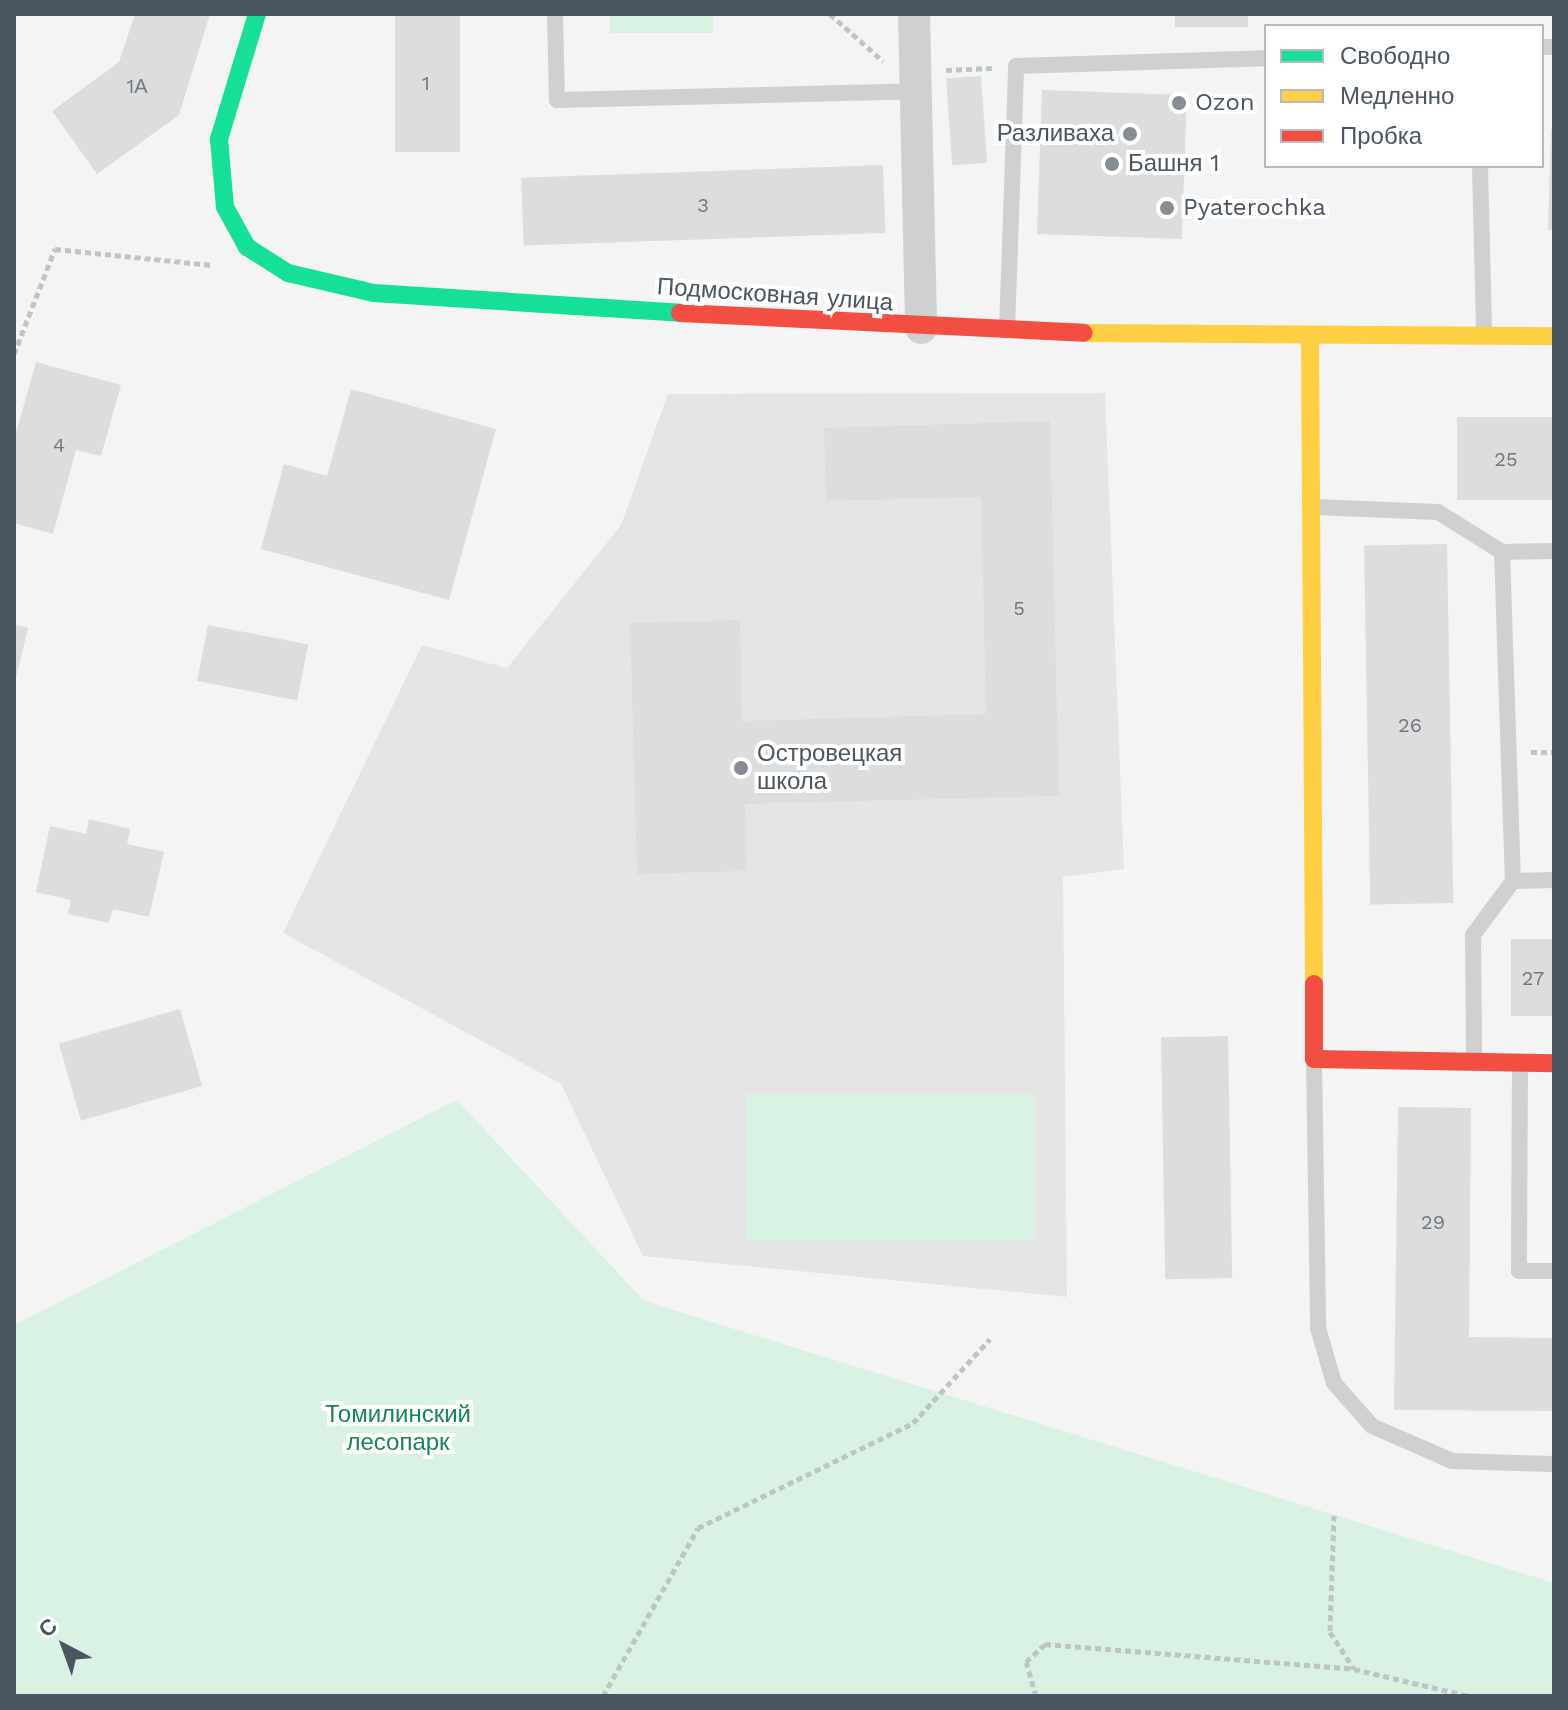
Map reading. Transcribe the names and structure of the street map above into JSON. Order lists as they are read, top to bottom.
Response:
{
  "streets": {
    "street": ["Подмосковная улица"]
  },
  "parks": ["Томилинский лесопарк"],
  "places": [
    "Ozon",
    "Разливаха",
    "Башня 1",
    "Pyaterochka",
    "Островецкая школа"
  ],
  "house_numbers": [
    "1",
    "1А",
    "3",
    "4",
    "25",
    "5",
    "26",
    "27",
    "29"
  ],
  "legend": ["Свободно", "Медленно", "Пробка"],
  "north": "top left"
}
